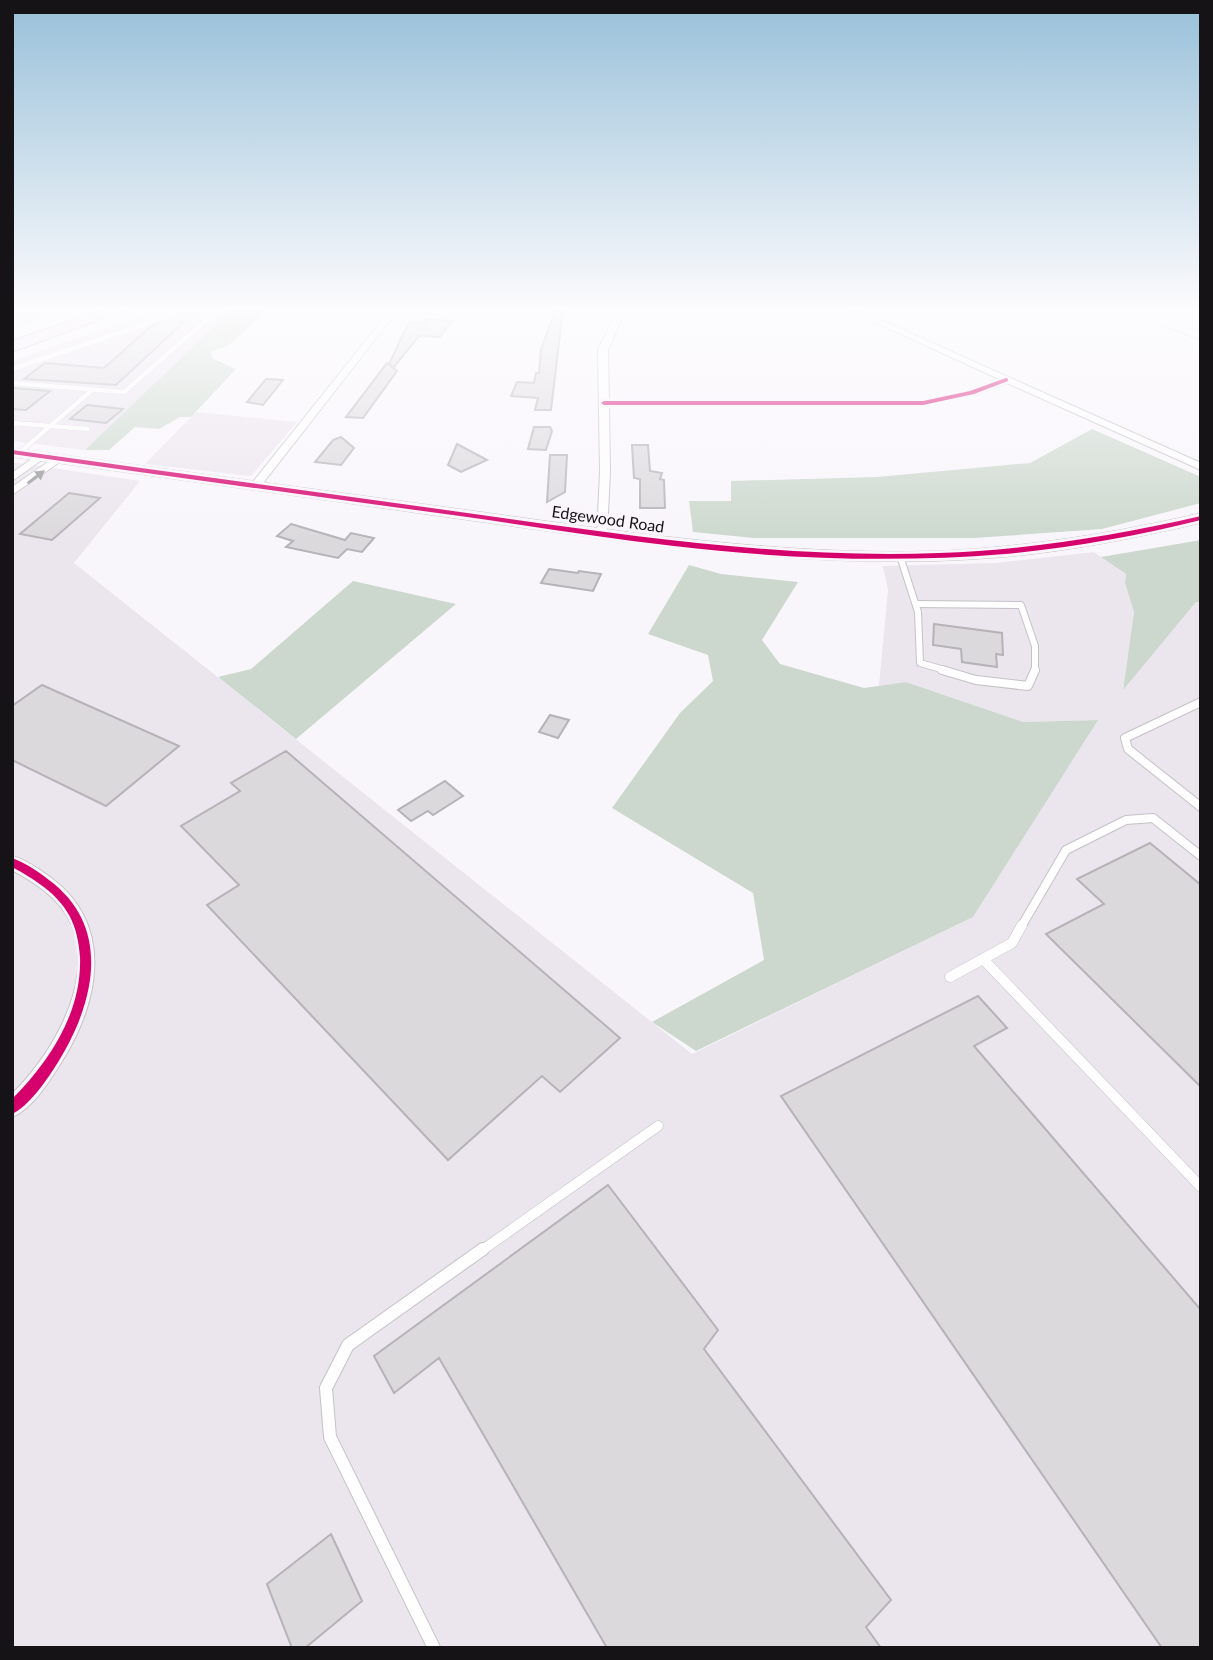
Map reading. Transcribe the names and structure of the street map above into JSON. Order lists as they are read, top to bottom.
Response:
{
  "streets": {
    "main road": ["Edgewood Road"]
  }
}
